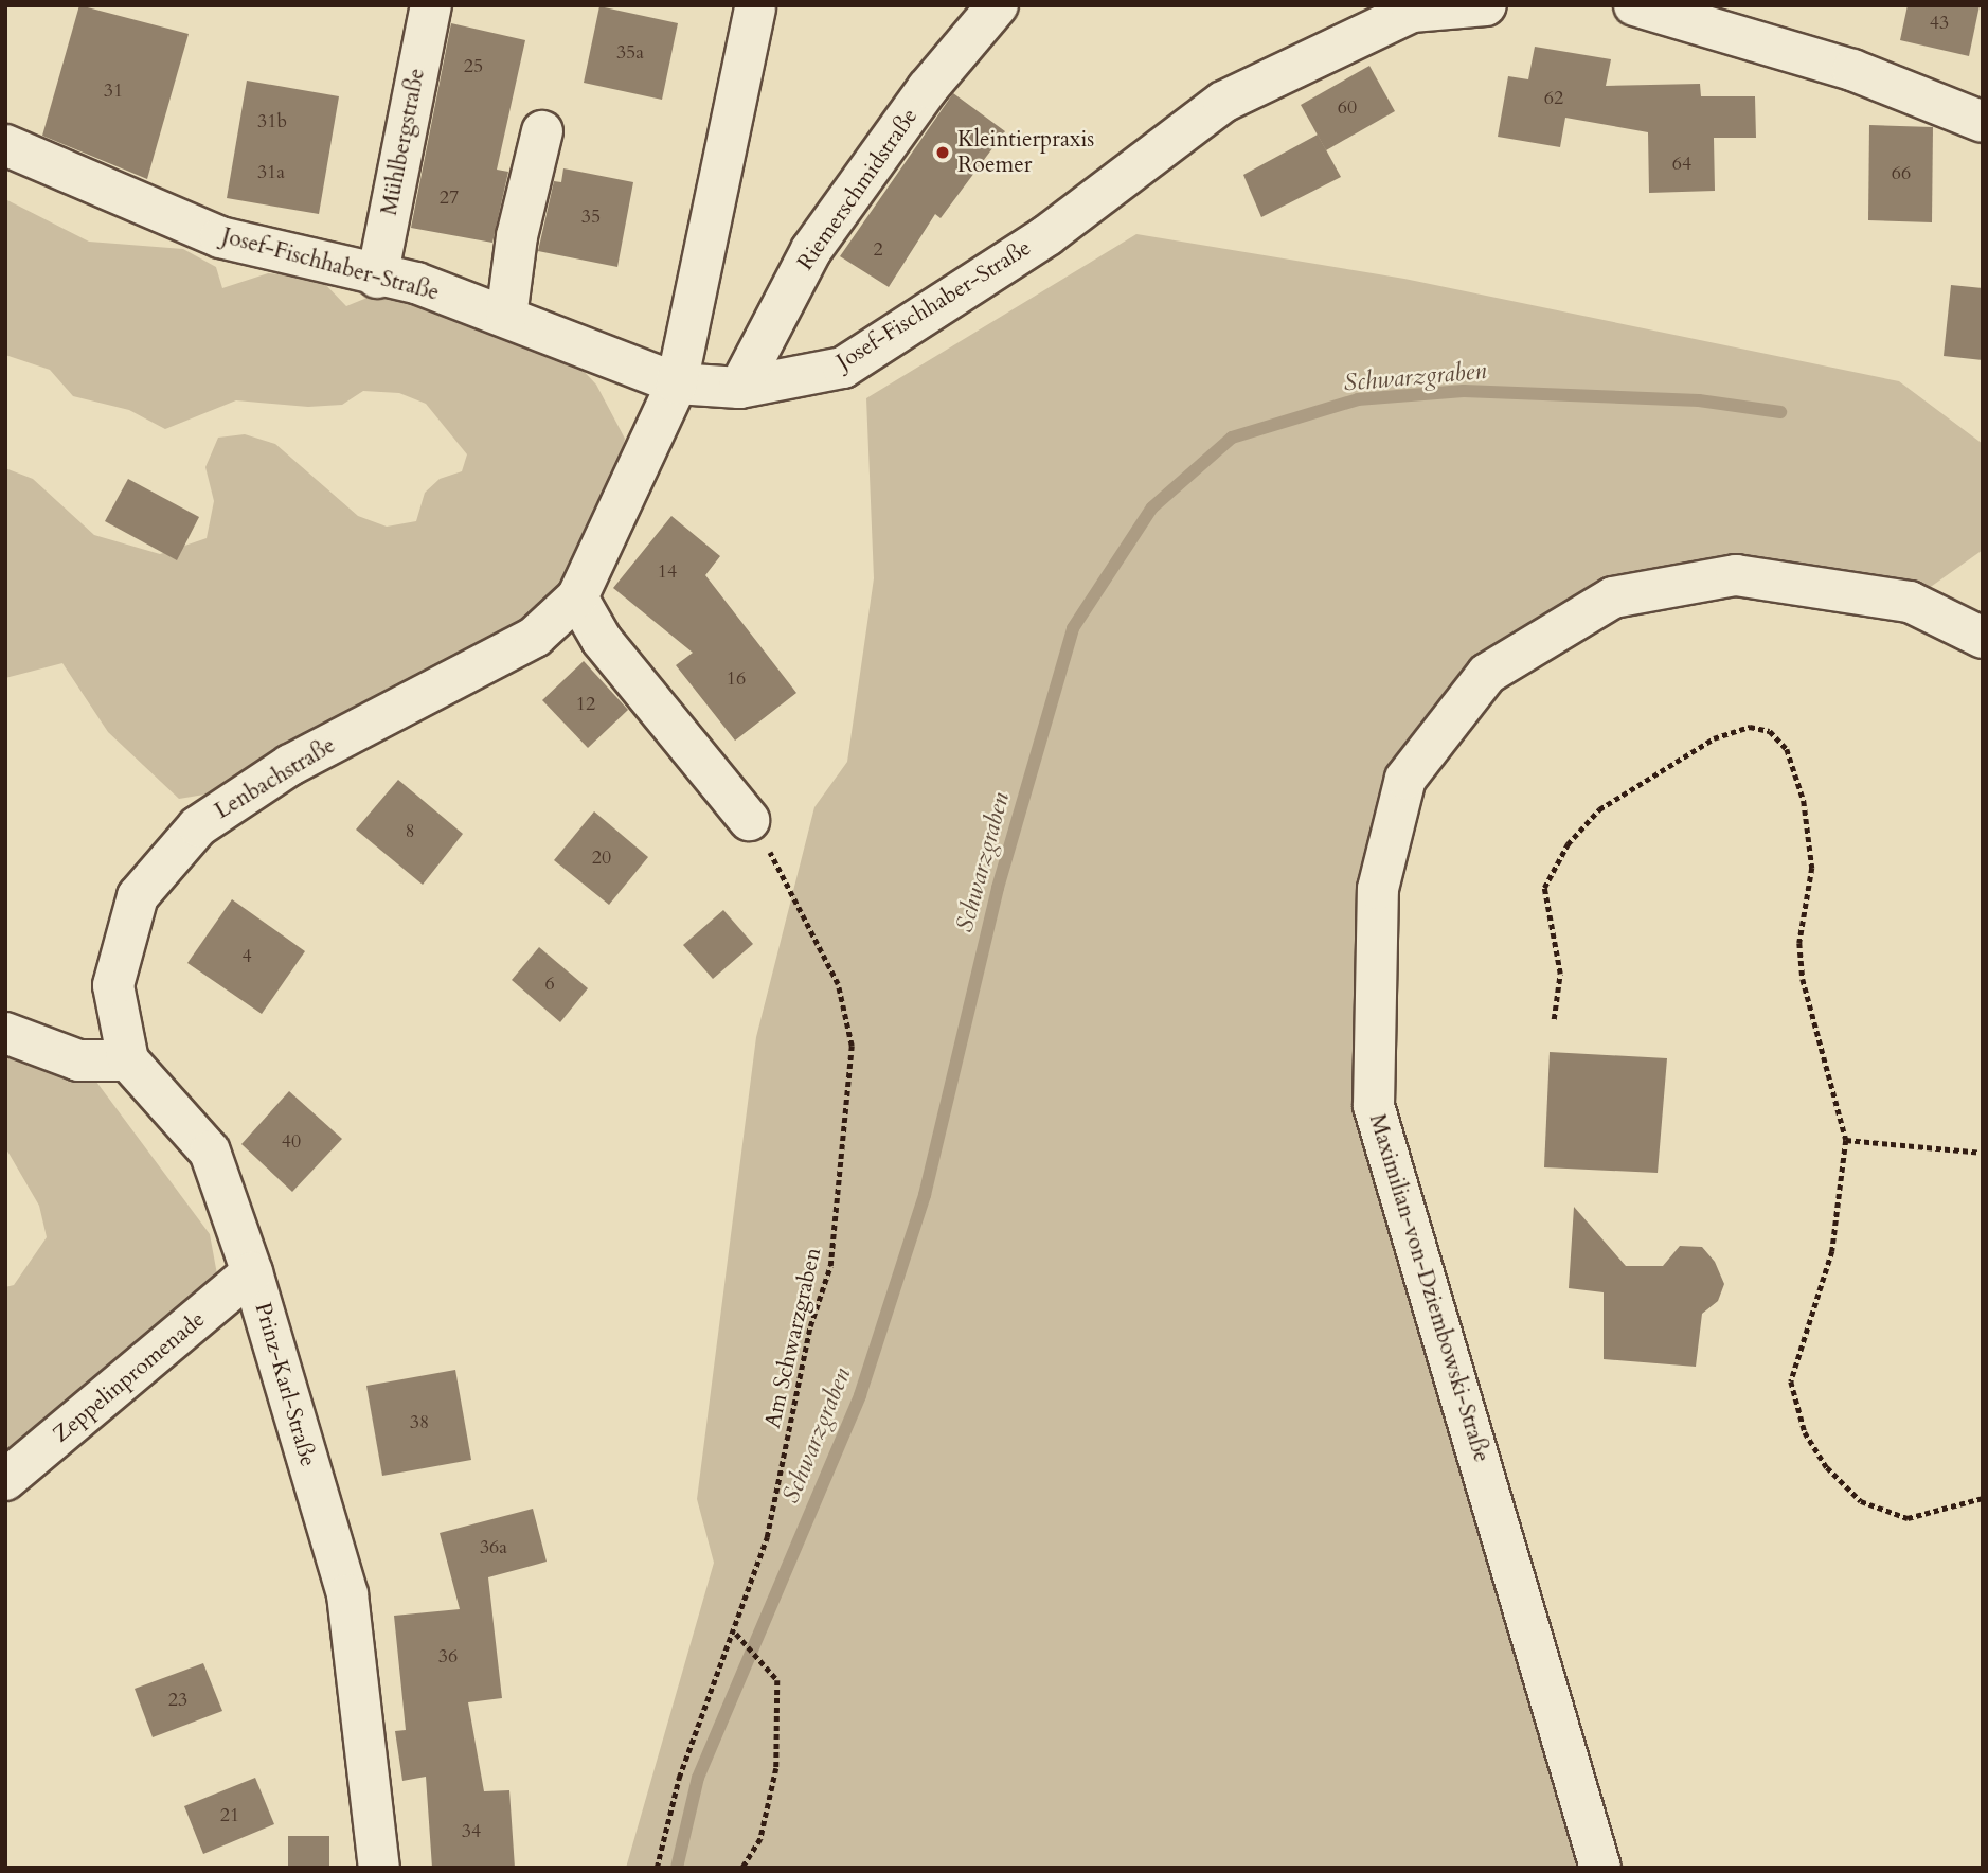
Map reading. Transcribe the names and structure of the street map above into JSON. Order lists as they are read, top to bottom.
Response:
{
  "streets": {
    "street": [
      "Mühlbergstraße",
      "Riemerschmidstraße",
      "Josef-Fischhaber-Straße",
      "Lenbachstraße",
      "Maximilian-von-Dziembowski-Straße",
      "Zeppelinpromenade",
      "Prinz-Karl-Straße"
    ],
    "path": ["Am Schwarzgraben"]
  },
  "crossings": [
    ["Mühlbergstraße", "Josef-Fischhaber-Straße"],
    ["Riemerschmidstraße", "Josef-Fischhaber-Straße"],
    ["Josef-Fischhaber-Straße", "Lenbachstraße"],
    ["Lenbachstraße", "Prinz-Karl-Straße"],
    ["Zeppelinpromenade", "Prinz-Karl-Straße"]
  ],
  "water": ["Schwarzgraben"],
  "places": ["Kleintierpraxis Roemer"],
  "house_numbers": [
    "43",
    "35a",
    "25",
    "31",
    "62",
    "60",
    "31b",
    "64",
    "31a",
    "66",
    "27",
    "35",
    "2",
    "14",
    "16",
    "12",
    "8",
    "20",
    "4",
    "6",
    "40",
    "38",
    "36a",
    "36",
    "23",
    "21",
    "34"
  ]
}
